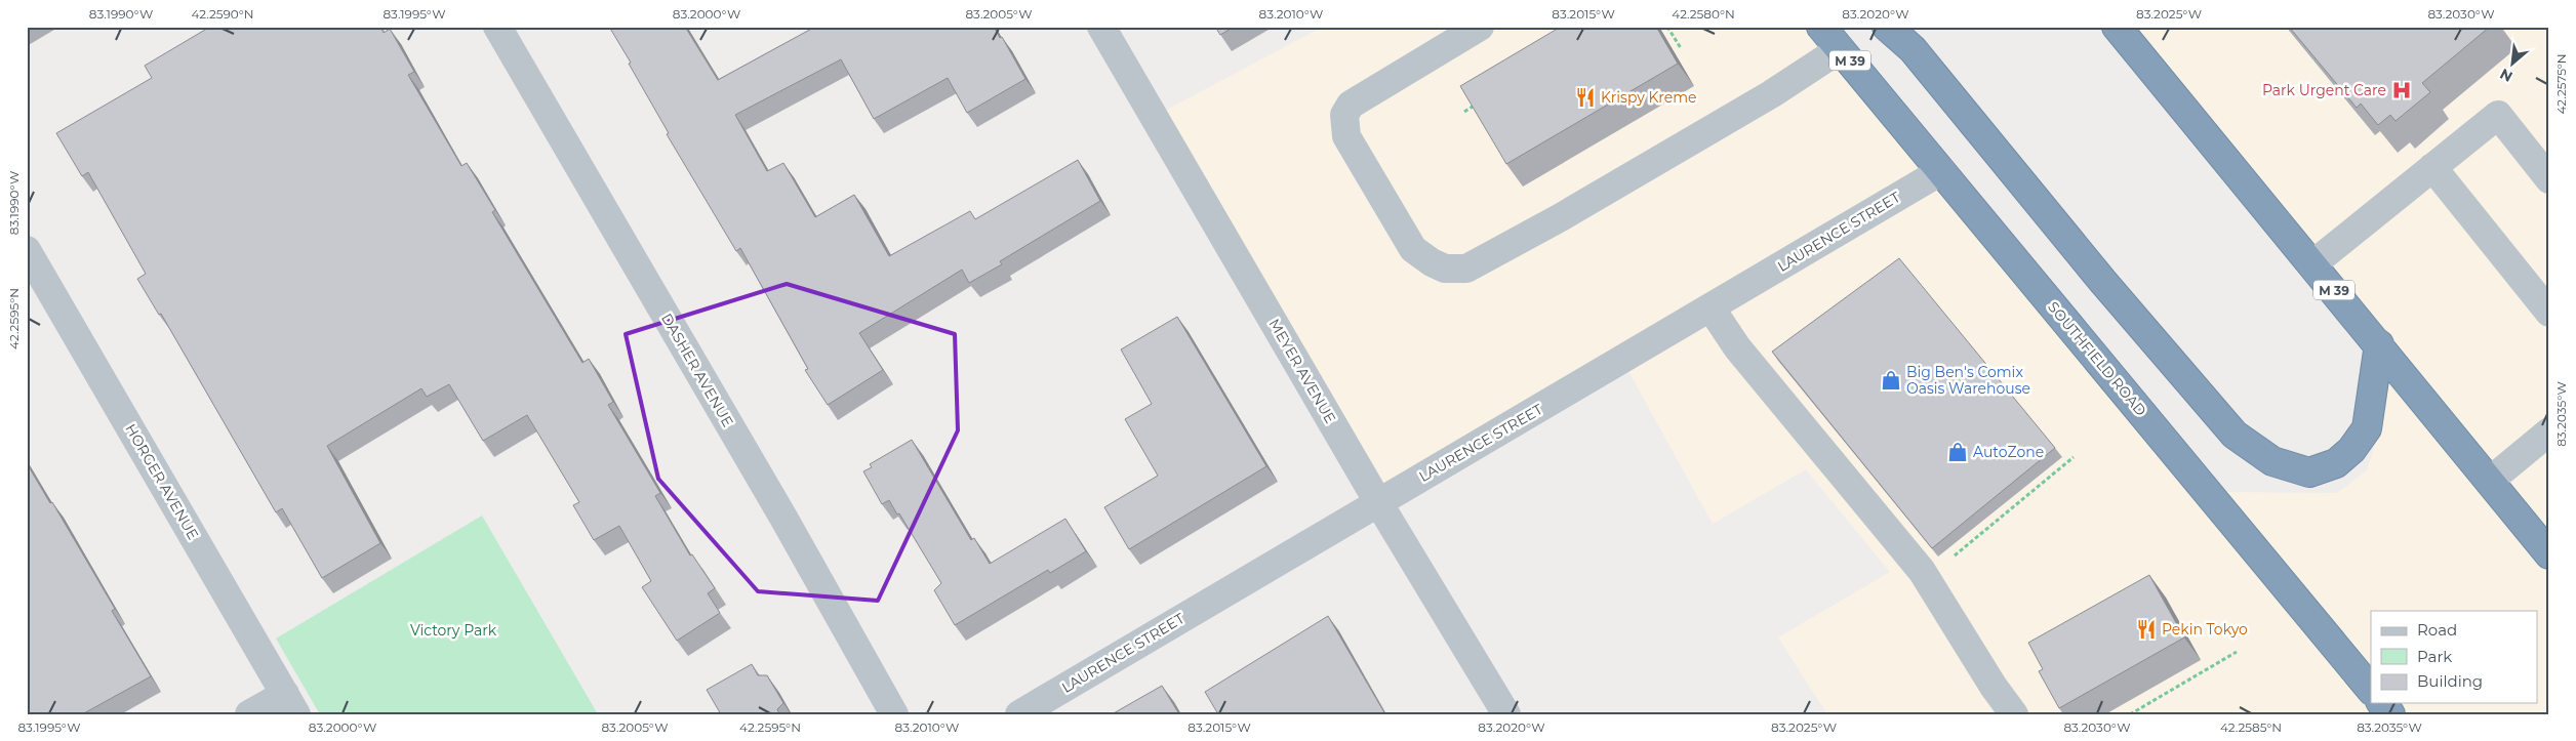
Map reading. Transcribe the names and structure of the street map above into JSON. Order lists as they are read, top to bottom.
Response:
{
  "streets": {
    "highway": ["M 39", "SOUTHFIELD ROAD"],
    "street": [
      "LAURENCE STREET",
      "DASHER AVENUE",
      "MEYER AVENUE",
      "HORGER AVENUE"
    ]
  },
  "crossings": [
    ["LAURENCE STREET", "SOUTHFIELD ROAD"],
    ["LAURENCE STREET", "MEYER AVENUE"]
  ],
  "parks": ["Victory Park"],
  "places": {
    "hospital": ["Park Urgent Care"],
    "restaurant": ["Krispy Kreme", "Pekin Tokyo"],
    "shop": ["Big Ben's Comix Oasis Warehouse", "AutoZone"]
  },
  "legend": ["Road", "Park", "Building"],
  "north": "bottom left",
  "coordinates": [
    "83.1990°W",
    "42.2590°N",
    "83.1995°W",
    "83.2000°W",
    "83.2005°W",
    "83.2010°W",
    "83.2015°W",
    "42.2580°N",
    "83.2020°W",
    "83.2025°W",
    "83.2030°W",
    "42.2575°N",
    "42.2595°N",
    "83.2035°W",
    "42.2585°N"
  ]
}
